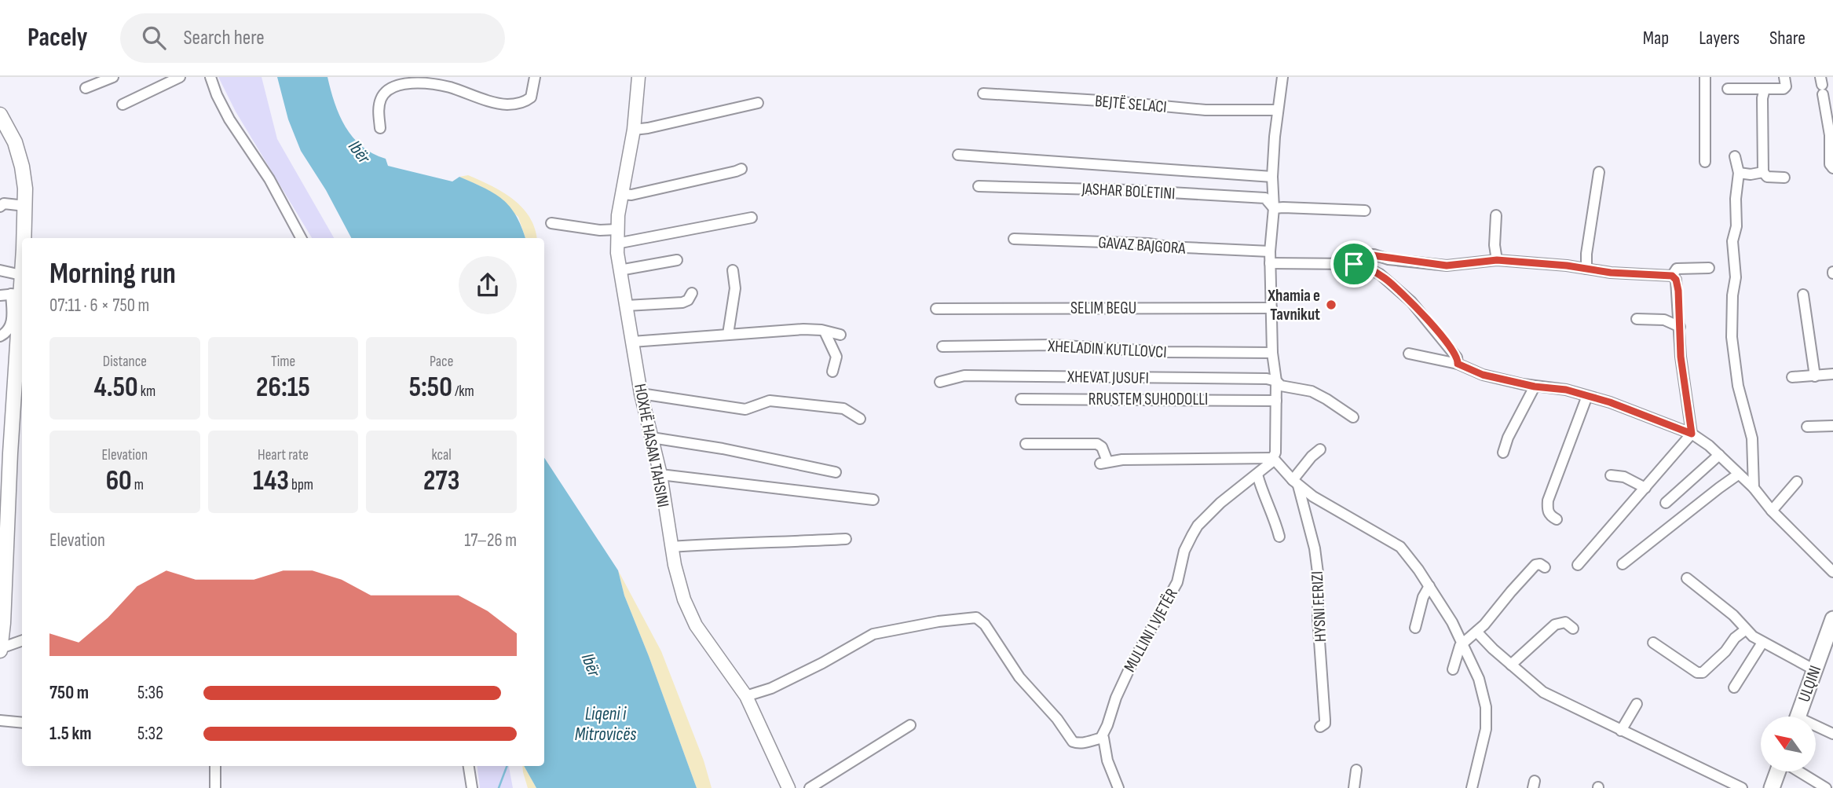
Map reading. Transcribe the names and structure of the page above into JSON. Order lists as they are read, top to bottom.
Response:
{
  "streets": {
    "main road": ["ULQINI"],
    "street": [
      "BEJTË SELACI",
      "JASHAR BOLETINI",
      "GAVAZ BAJGORA",
      "SELIM BEGU",
      "XHELADIN KUTLLOVCI",
      "XHEVAT JUSUFI",
      "RRUSTEM SUHODOLLI",
      "HOXHË HASAN TAHSINI",
      "HYSNI FERIZI",
      "MULLINI I VJETËR"
    ]
  },
  "crossings": [
    ["HYSNI FERIZI", "MULLINI I VJETËR"]
  ],
  "water": ["Ibër", "Liqeni i Mitrovicës"],
  "places": ["Xhamia e Tavnikut"],
  "north": "top left",
  "page": {
    "header": "Pacely",
    "search": "Search here",
    "nav": ["Map", "Layers", "Share"],
    "heading": ["Morning run", "07:11 · 6 × 750 m"],
    "stats": [
      ["Distance", "4.50 km"],
      ["Time", "26:15"],
      ["Pace", "5:50 /km"],
      ["Elevation", "60 m"],
      ["Heart rate", "143 bpm"],
      ["kcal", "273"]
    ],
    "chart": ["Elevation", "17–26 m"],
    "list": [
      {
        "name": "750 m",
        "note": "5:36"
      },
      {
        "name": "1.5 km",
        "note": "5:32"
      }
    ]
  }
}
